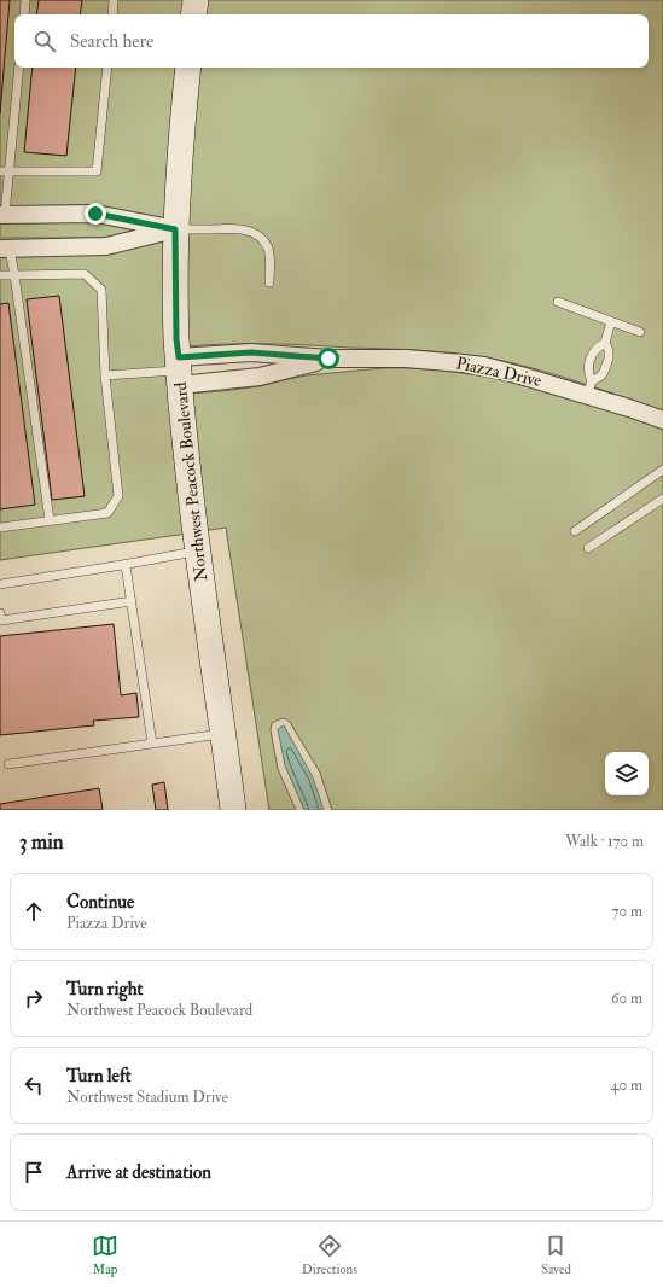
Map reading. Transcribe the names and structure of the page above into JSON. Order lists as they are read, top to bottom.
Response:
{
  "streets": {
    "street": ["Piazza Drive", "Northwest Peacock Boulevard"]
  },
  "crossings": [
    ["Piazza Drive", "Northwest Peacock Boulevard"]
  ],
  "page": {
    "search": "Search here",
    "heading": ["3 min", "Walk · 170 m"],
    "list": [
      ["Continue", "Piazza Drive", "70 m"],
      ["Turn right", "Northwest Peacock Boulevard", "60 m"],
      ["Turn left", "Northwest Stadium Drive", "40 m"],
      "Arrive at destination"
    ],
    "nav": ["Map", "Directions", "Saved"]
  }
}
